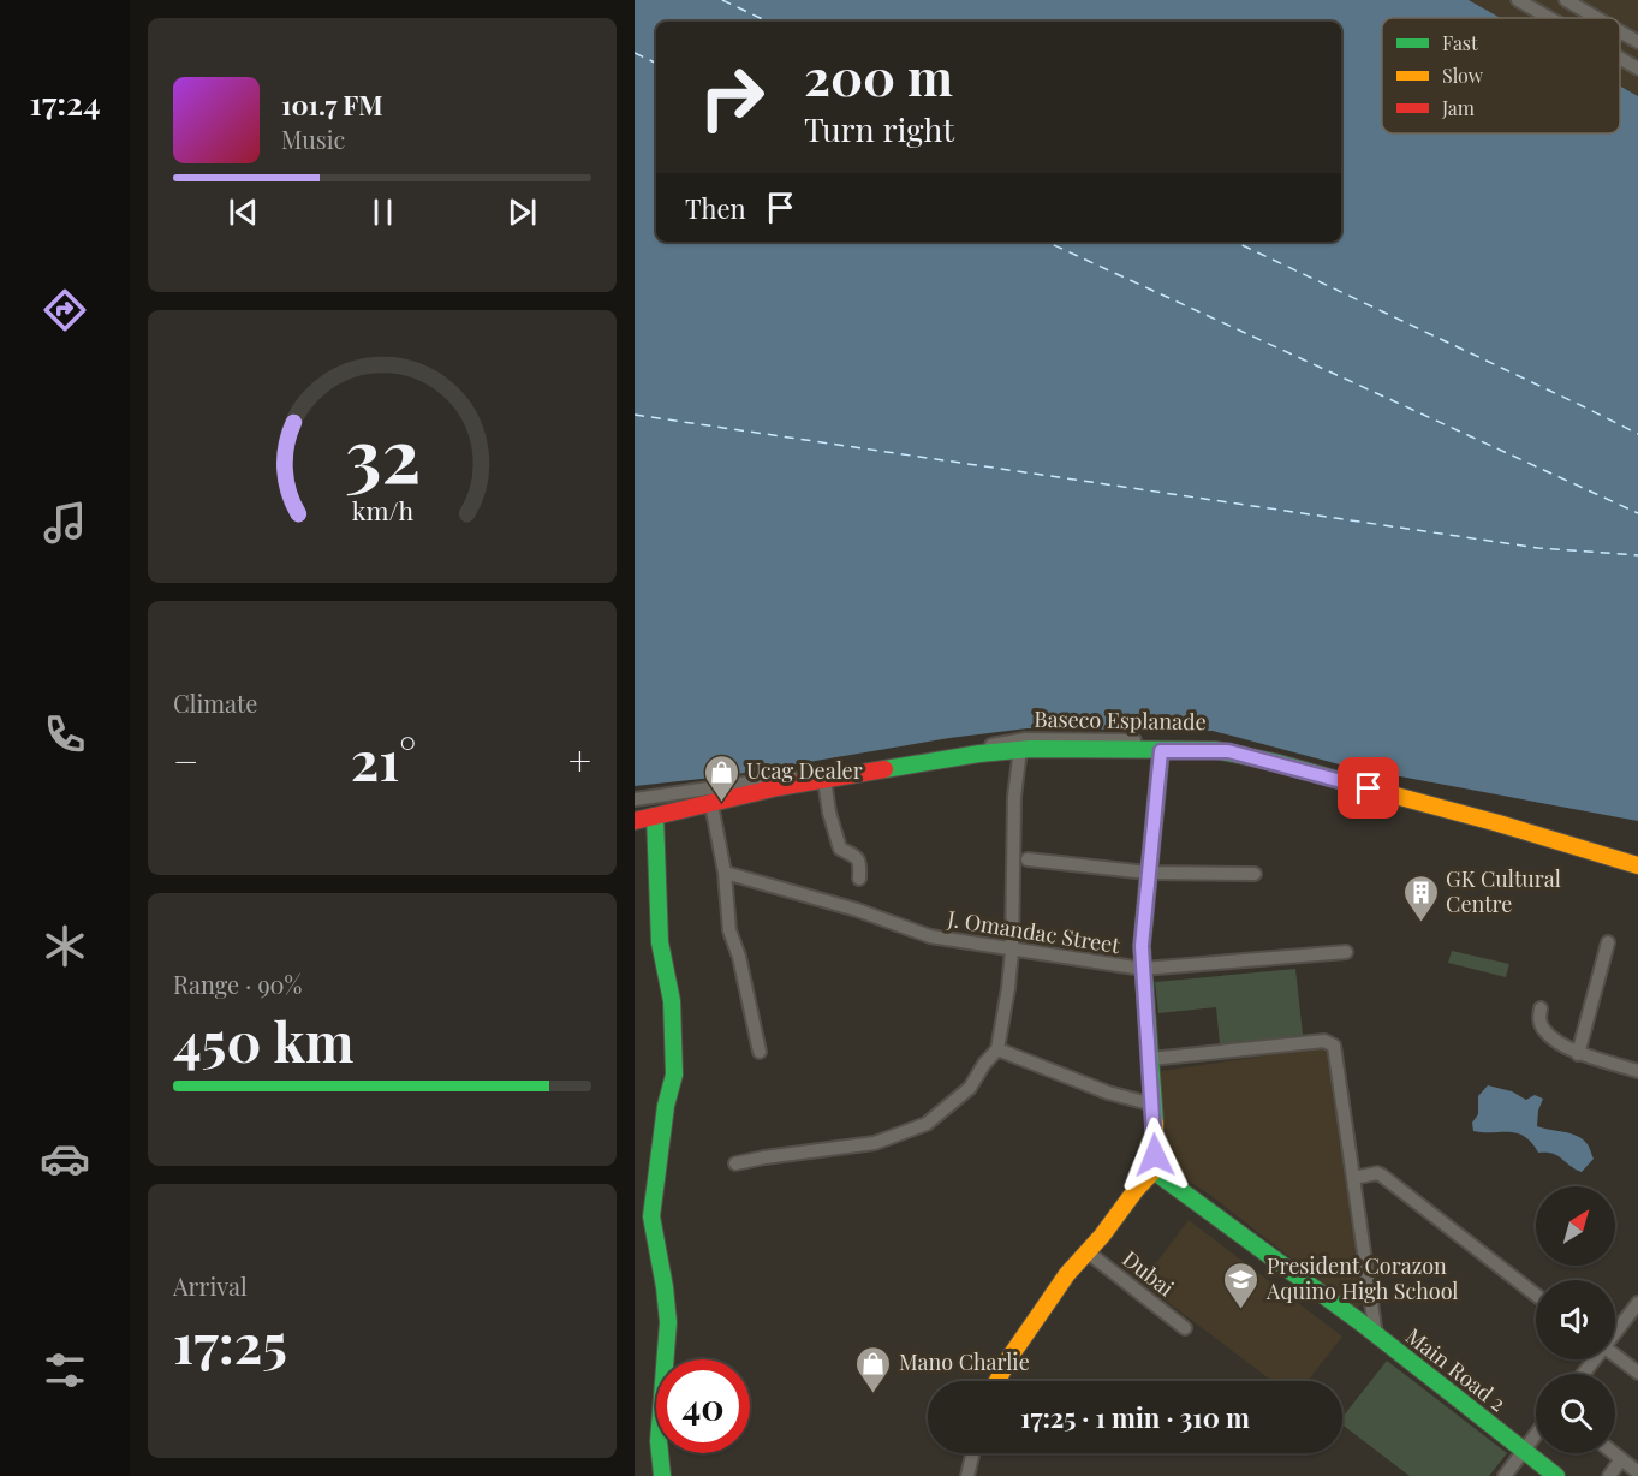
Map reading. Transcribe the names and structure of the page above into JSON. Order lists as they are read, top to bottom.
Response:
{
  "streets": {
    "street": [
      "Baseco Esplanade",
      "J. Omandac Street",
      "Dubai",
      "Main Road 2"
    ]
  },
  "places": {
    "shop": ["Ucag Dealer", "Mano Charlie"],
    "building": ["GK Cultural Centre"],
    "school or university": ["President Corazon Aquino High School"]
  },
  "legend": ["Fast", "Slow", "Jam"],
  "north": "top right",
  "page": {
    "tabs": "17:24",
    "turn": ["200 m", "Turn right"],
    "song": ["101.7 FM", "Music"],
    "then": "Then",
    "tile": [
      "Climate",
      ["Range · 90%", "450 km"],
      ["Arrival", "17:25"]
    ],
    "heat": ["−", "21°", "+"],
    "limit": "40",
    "trip": "17:25 · 1 min · 310 m",
    "gauge": ["32", "km/h"]
  }
}
